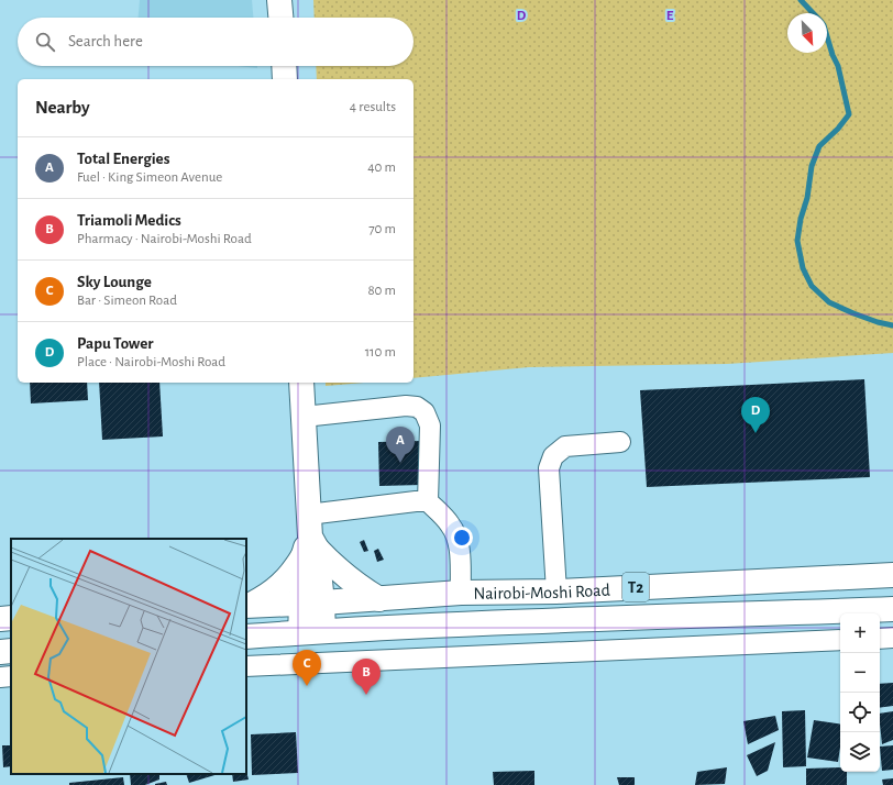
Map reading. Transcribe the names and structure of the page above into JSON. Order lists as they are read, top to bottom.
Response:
{
  "streets": {
    "main road": ["T2", "Nairobi-Moshi Road"]
  },
  "crossings": [
    ["T2", "Nairobi-Moshi Road"]
  ],
  "north": "bottom right",
  "page": {
    "search": "Search here",
    "heading": ["Nearby", "4 results"],
    "list": [
      {
        "mark": "A",
        "name": "Total Energies",
        "note": "Fuel · King Simeon Avenue",
        "value": "40 m"
      },
      {
        "mark": "B",
        "name": "Triamoli Medics",
        "note": "Pharmacy · Nairobi-Moshi Road",
        "value": "70 m"
      },
      {
        "mark": "C",
        "name": "Sky Lounge",
        "note": "Bar · Simeon Road",
        "value": "80 m"
      },
      {
        "mark": "D",
        "name": "Papu Tower",
        "note": "Place · Nairobi-Moshi Road",
        "value": "110 m"
      }
    ],
    "pins": [
      "D",
      "A",
      "C",
      "B"
    ],
    "map_buttons": ["+", "−"]
  },
  "grid": {
    "columns": ["D", "E"]
  }
}
